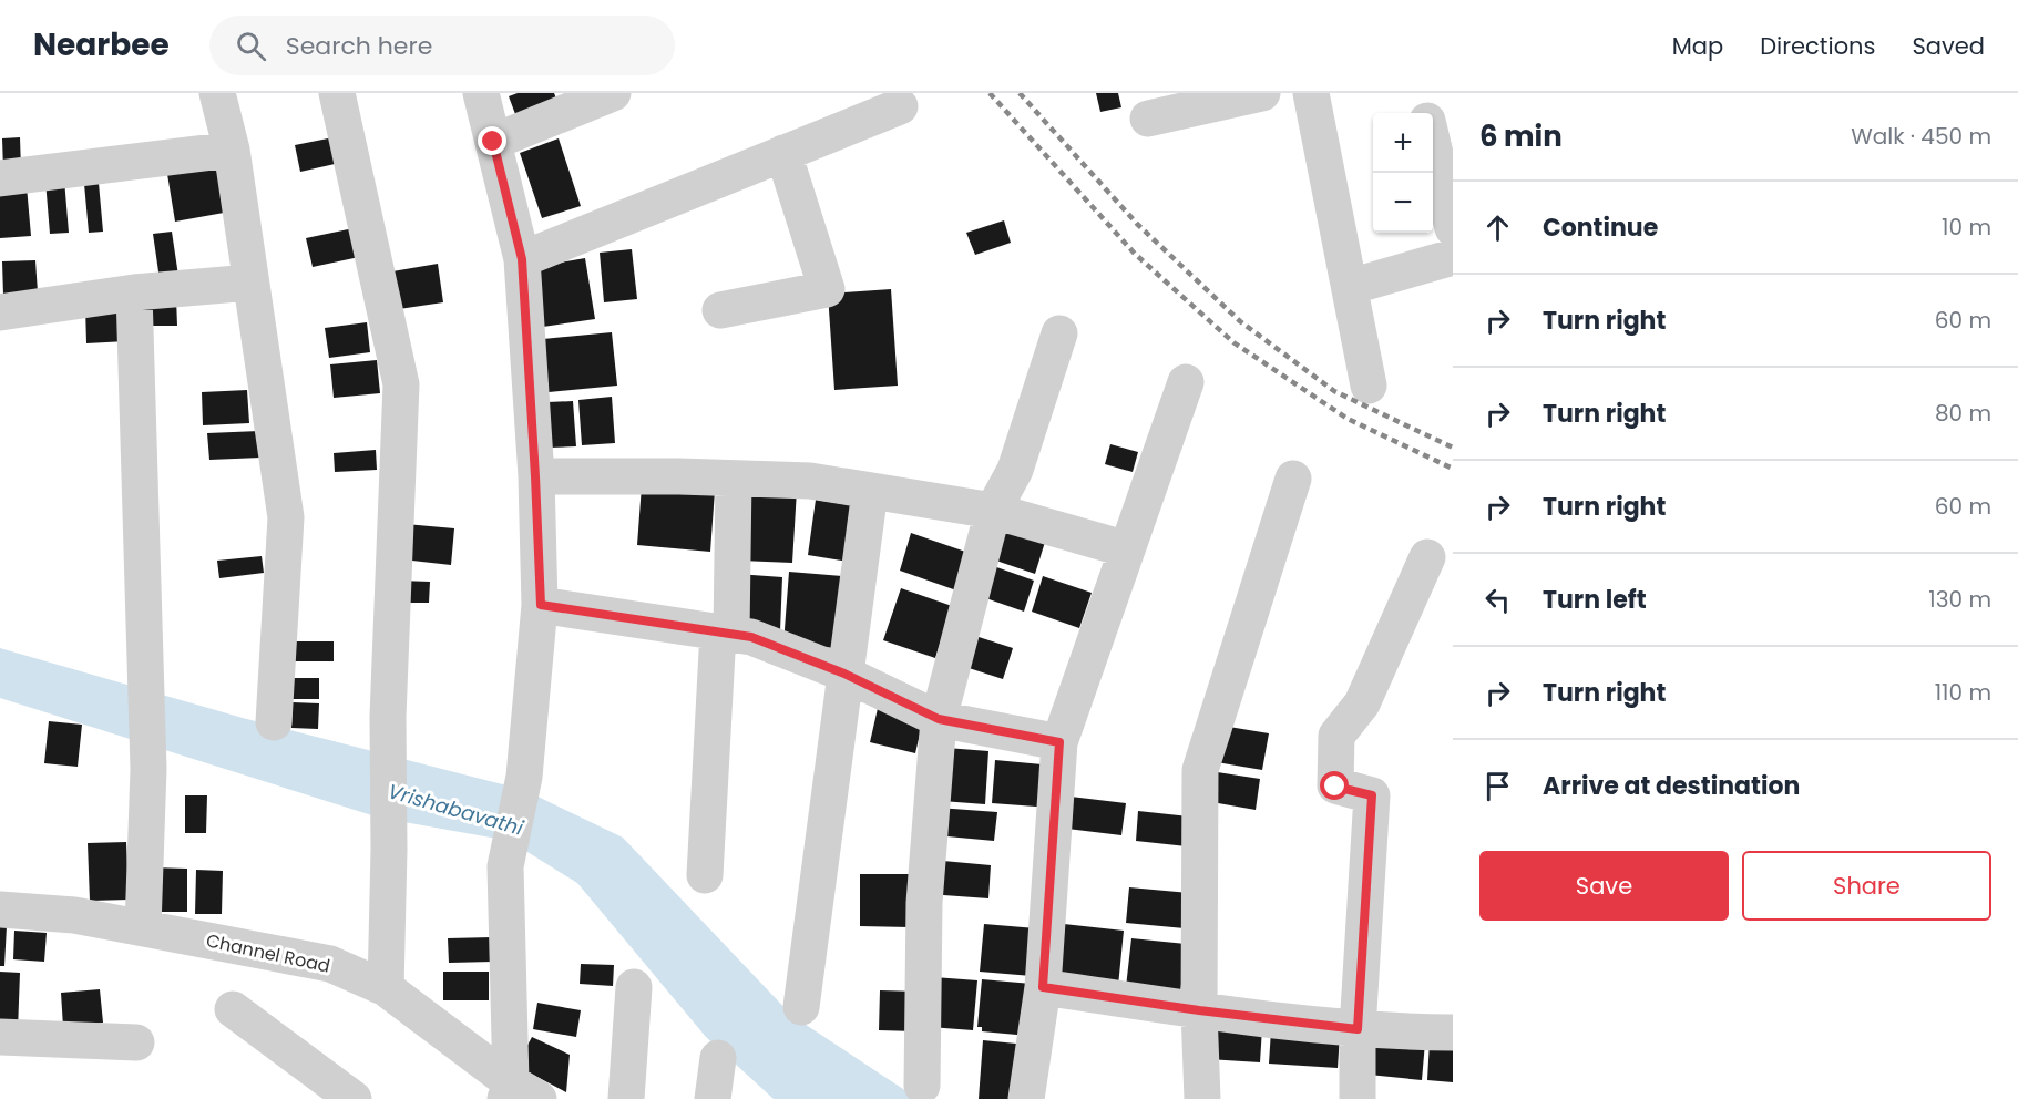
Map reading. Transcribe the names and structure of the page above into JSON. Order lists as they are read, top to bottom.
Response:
{
  "streets": {
    "street": ["Channel Road"]
  },
  "water": ["Vrishabavathi"],
  "page": {
    "header": "Nearbee",
    "search": "Search here",
    "nav": ["Map", "Directions", "Saved"],
    "heading": ["6 min", "Walk · 450 m"],
    "map_buttons": ["+", "−"],
    "list": [
      ["Continue", "10 m"],
      ["Turn right", "60 m"],
      ["Turn right", "80 m"],
      ["Turn right", "60 m"],
      ["Turn left", "130 m"],
      ["Turn right", "110 m"],
      "Arrive at destination"
    ],
    "buttons": ["Save", "Share"]
  }
}
